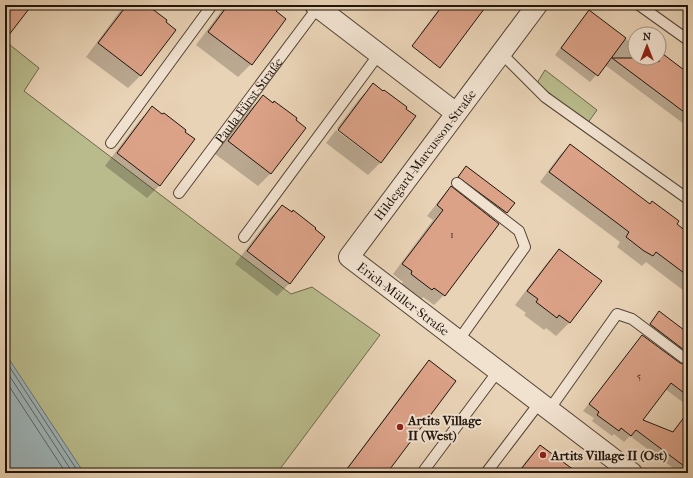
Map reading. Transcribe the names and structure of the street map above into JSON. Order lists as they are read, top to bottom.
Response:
{
  "streets": {
    "street": ["Paula-Fürst-Straße", "Hildegard-Marcusson-Straße", "Erich-Müller-Straße"]
  },
  "crossings": [
    ["Paula-Fürst-Straße", "Hildegard-Marcusson-Straße"],
    ["Hildegard-Marcusson-Straße", "Erich-Müller-Straße"]
  ],
  "places": ["Artits Village II (West)", "Artits Village II (Ost)"],
  "house_numbers": ["1", "5"],
  "north": "top"
}
